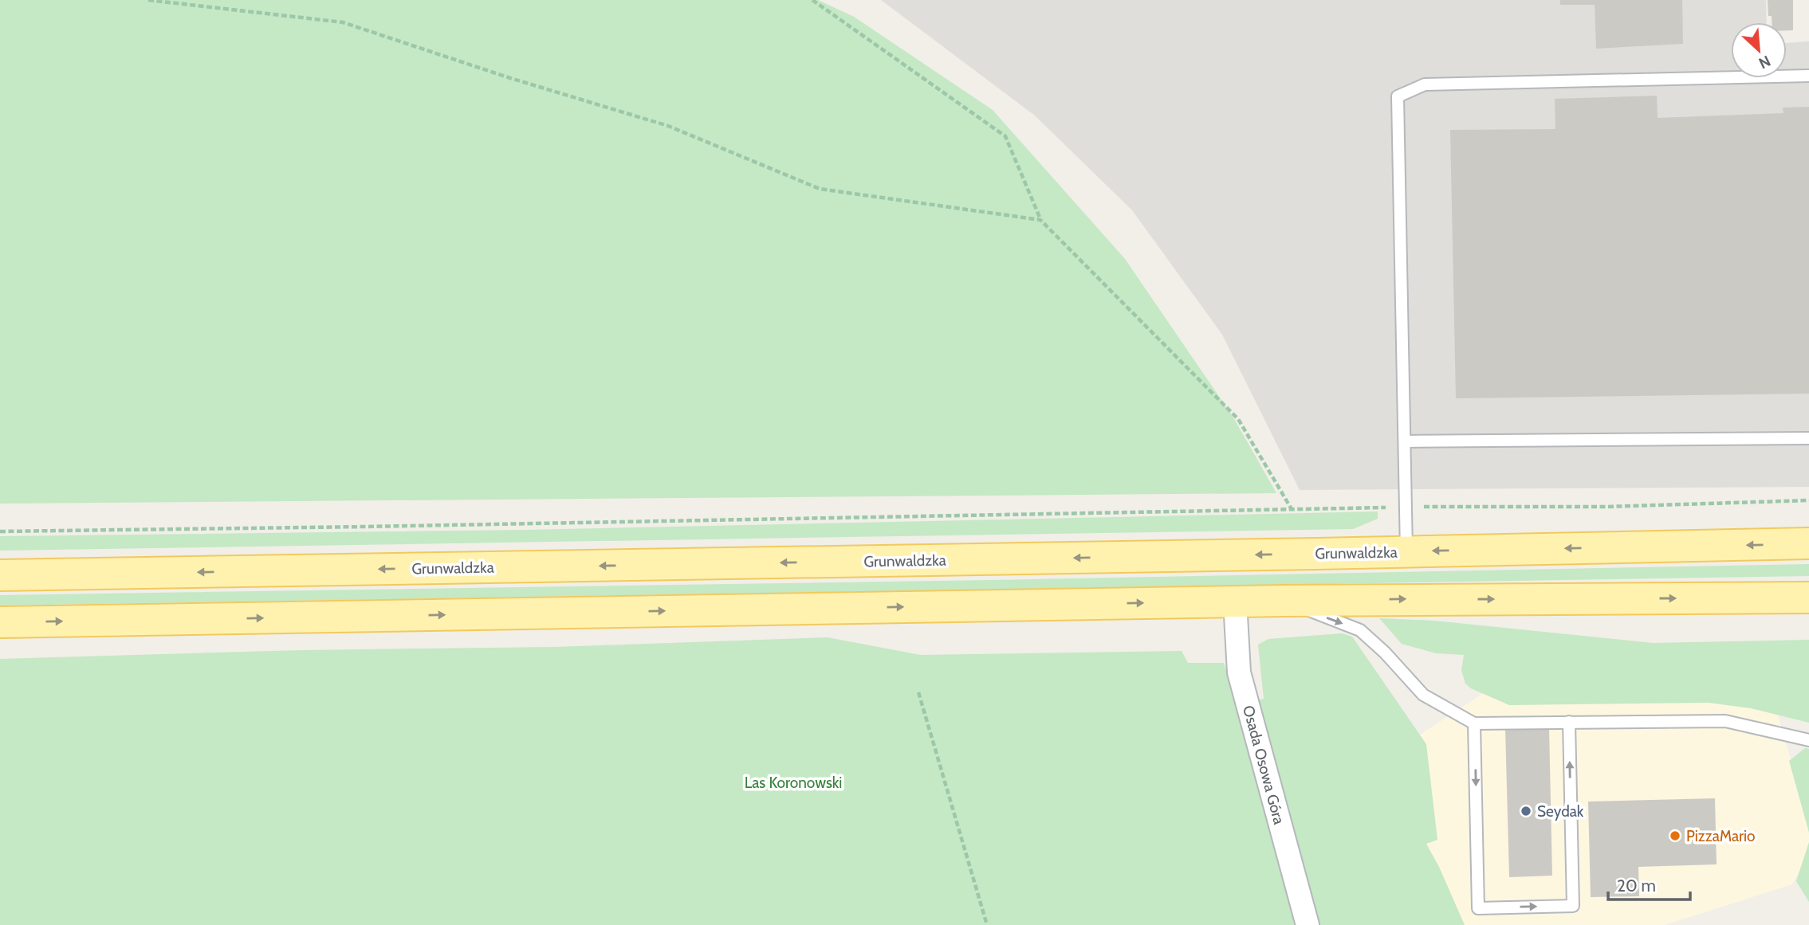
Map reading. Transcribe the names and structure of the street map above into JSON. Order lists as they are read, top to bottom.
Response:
{
  "streets": {
    "main road": ["Grunwaldzka"],
    "street": ["Osada Osowa Góra"]
  },
  "parks": ["Las Koronowski"],
  "places": ["Seydak", "PizzaMario"],
  "scale_bar": "20 m",
  "north": "bottom right"
}
